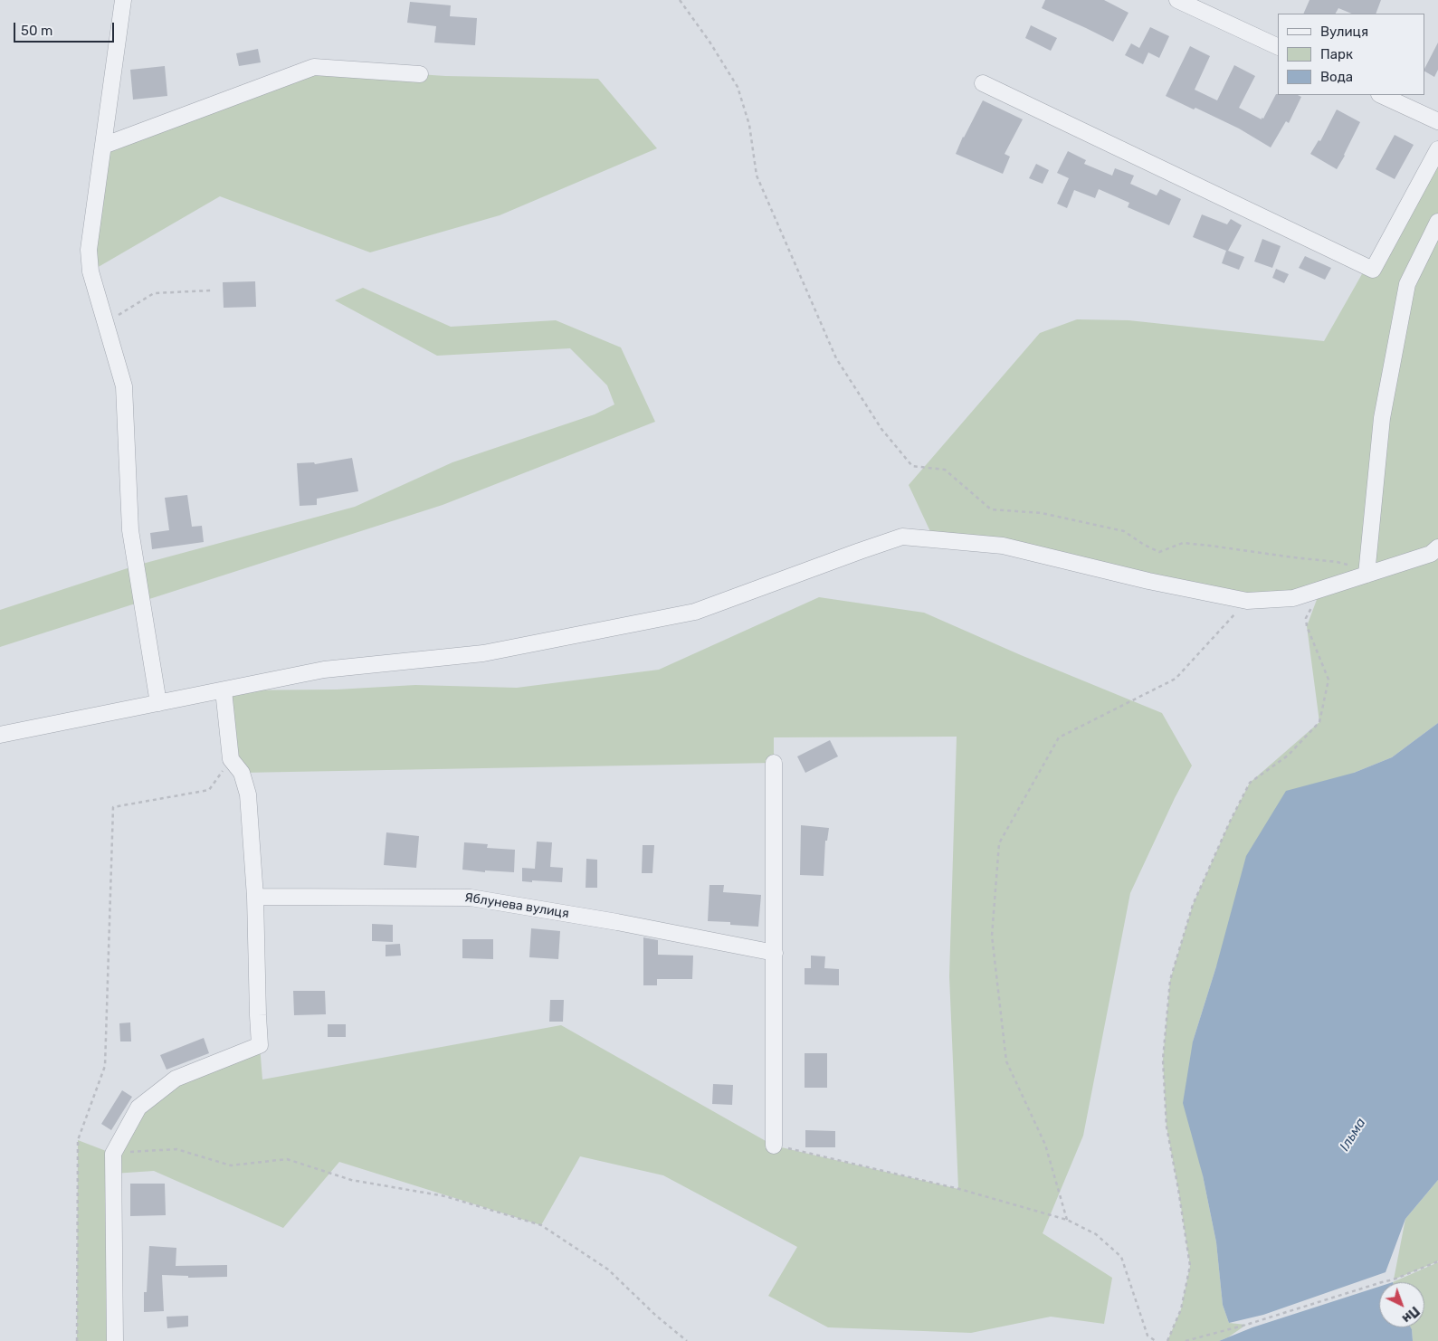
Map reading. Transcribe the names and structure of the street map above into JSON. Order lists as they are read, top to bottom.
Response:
{
  "streets": {
    "street": ["Яблунева вулиця"]
  },
  "water": ["Ільма"],
  "legend": ["Вулиця", "Парк", "Вода"],
  "scale_bar": "50 m",
  "north": "bottom right"
}
